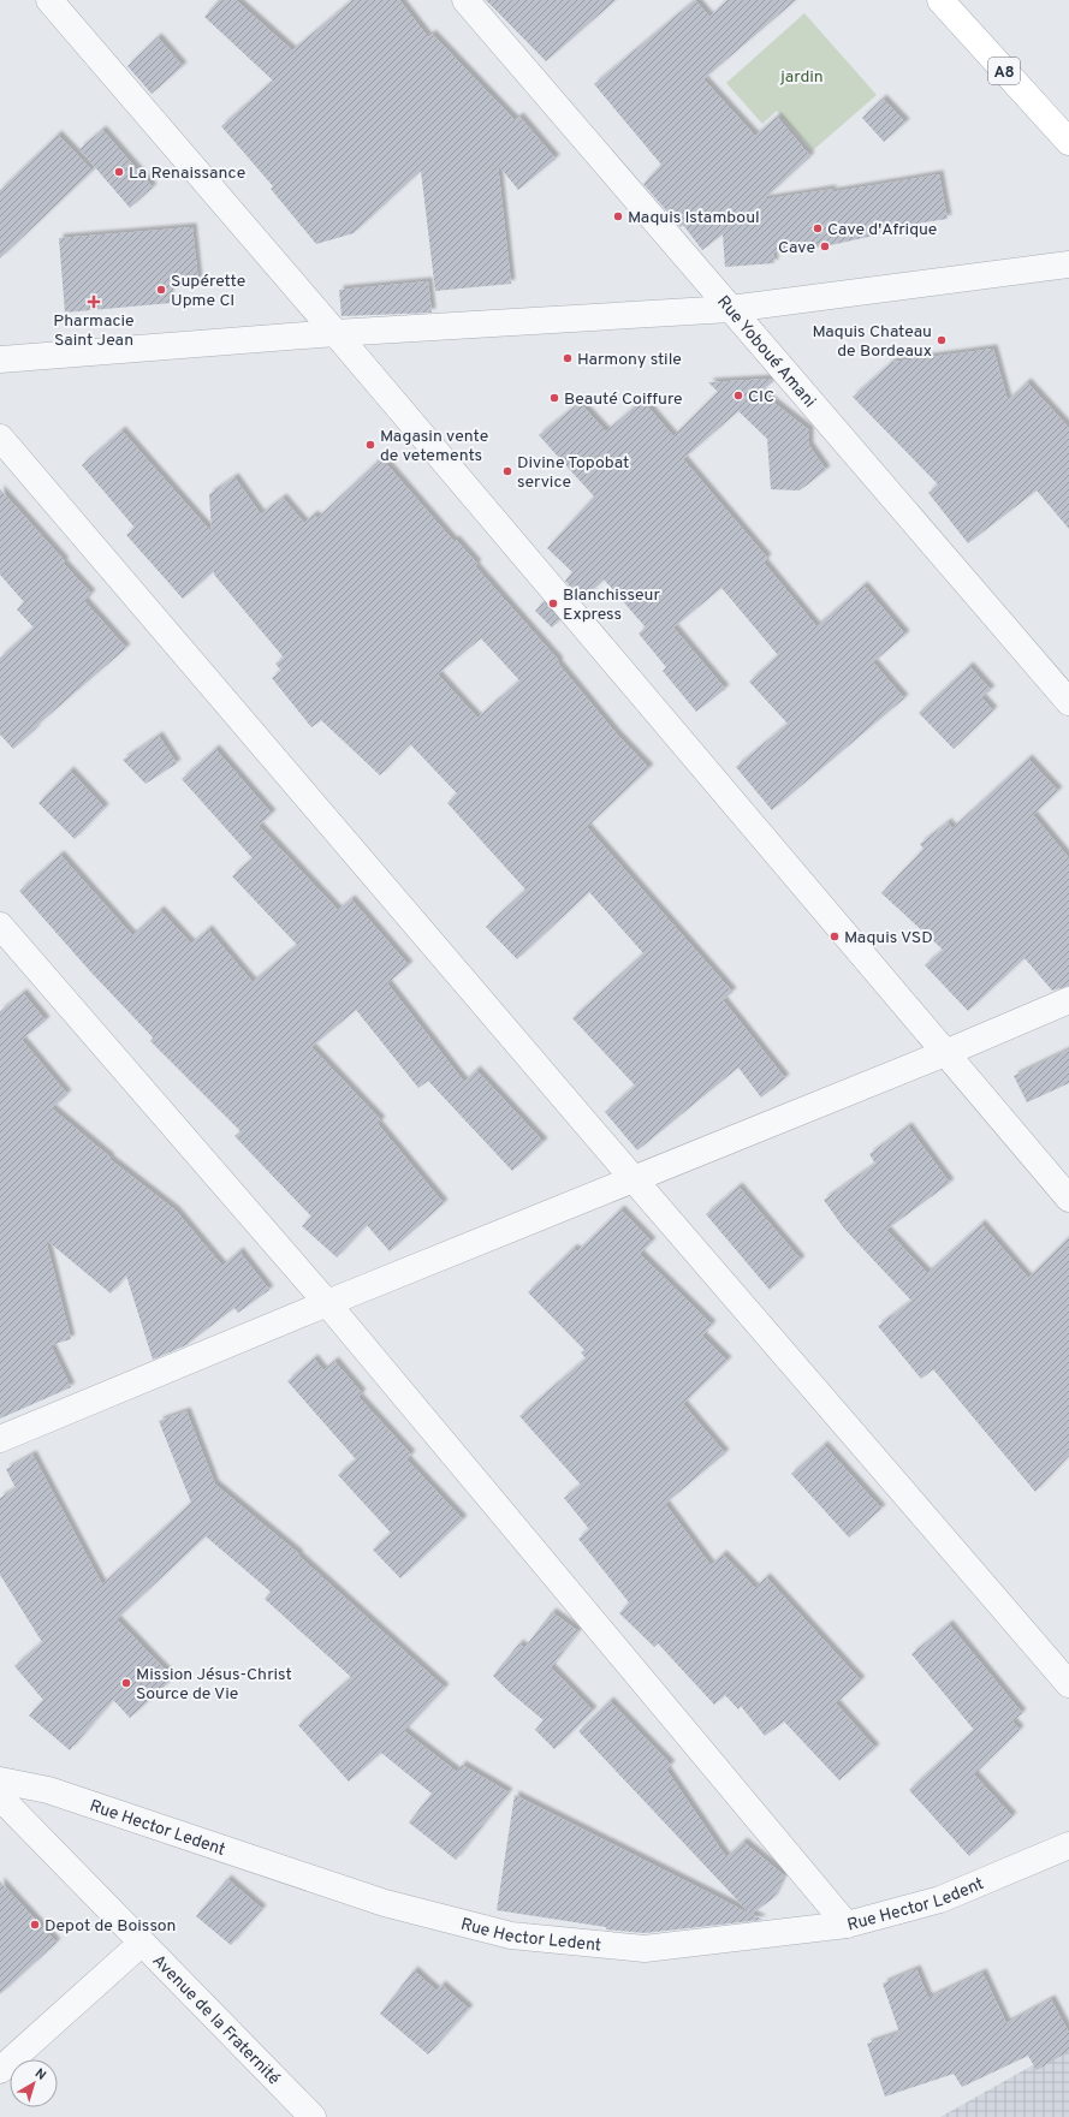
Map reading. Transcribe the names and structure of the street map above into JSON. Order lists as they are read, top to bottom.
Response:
{
  "streets": {
    "main road": ["A8"],
    "street": ["Rue Yoboué Amani", "Rue Hector Ledent", "Avenue de la Fraternité"]
  },
  "parks": ["jardin"],
  "places": {
    "other": [
      "La Renaissance",
      "Maquis Istamboul",
      "Cave d'Afrique",
      "Cave",
      "Supérette Upme CI",
      "Maquis Chateau de Bordeaux",
      "Harmony stile",
      "CIC",
      "Beauté Coiffure",
      "Magasin vente de vetements",
      "Divine Topobat service",
      "Blanchisseur Express",
      "Maquis VSD",
      "Mission Jésus-Christ Source de Vie",
      "Depot de Boisson"
    ],
    "health": ["Pharmacie Saint Jean"]
  },
  "north": "top right"
}
